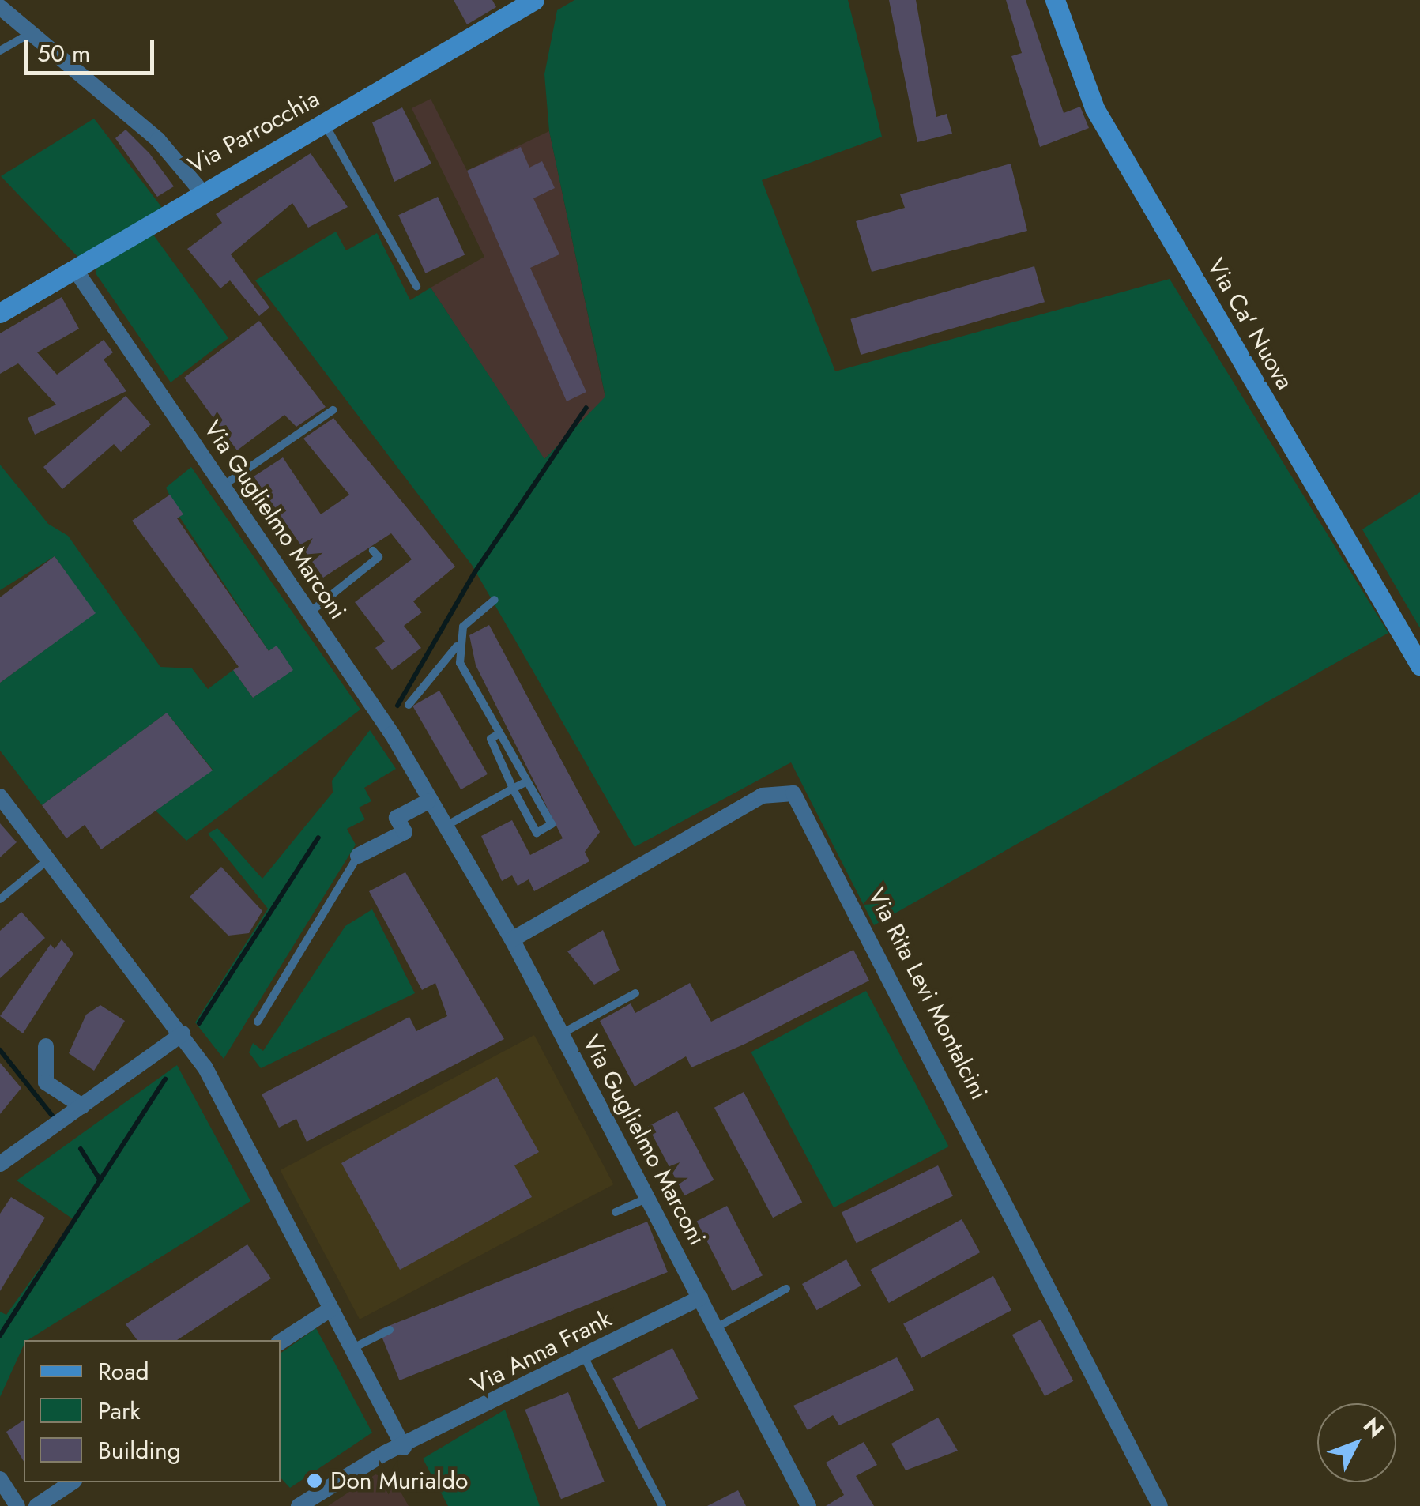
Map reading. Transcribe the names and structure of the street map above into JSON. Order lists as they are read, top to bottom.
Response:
{
  "streets": {
    "street": [
      "Via Parrocchia",
      "Via Ca' Nuova",
      "Via Guglielmo Marconi",
      "Via Rita Levi Montalcini",
      "Via Anna Frank"
    ]
  },
  "crossings": [
    ["Via Parrocchia", "Via Guglielmo Marconi"],
    ["Via Guglielmo Marconi", "Via Rita Levi Montalcini"],
    ["Via Guglielmo Marconi", "Via Anna Frank"]
  ],
  "places": ["Don Murialdo"],
  "legend": ["Road", "Park", "Building"],
  "scale_bar": "50 m",
  "north": "top right"
}
